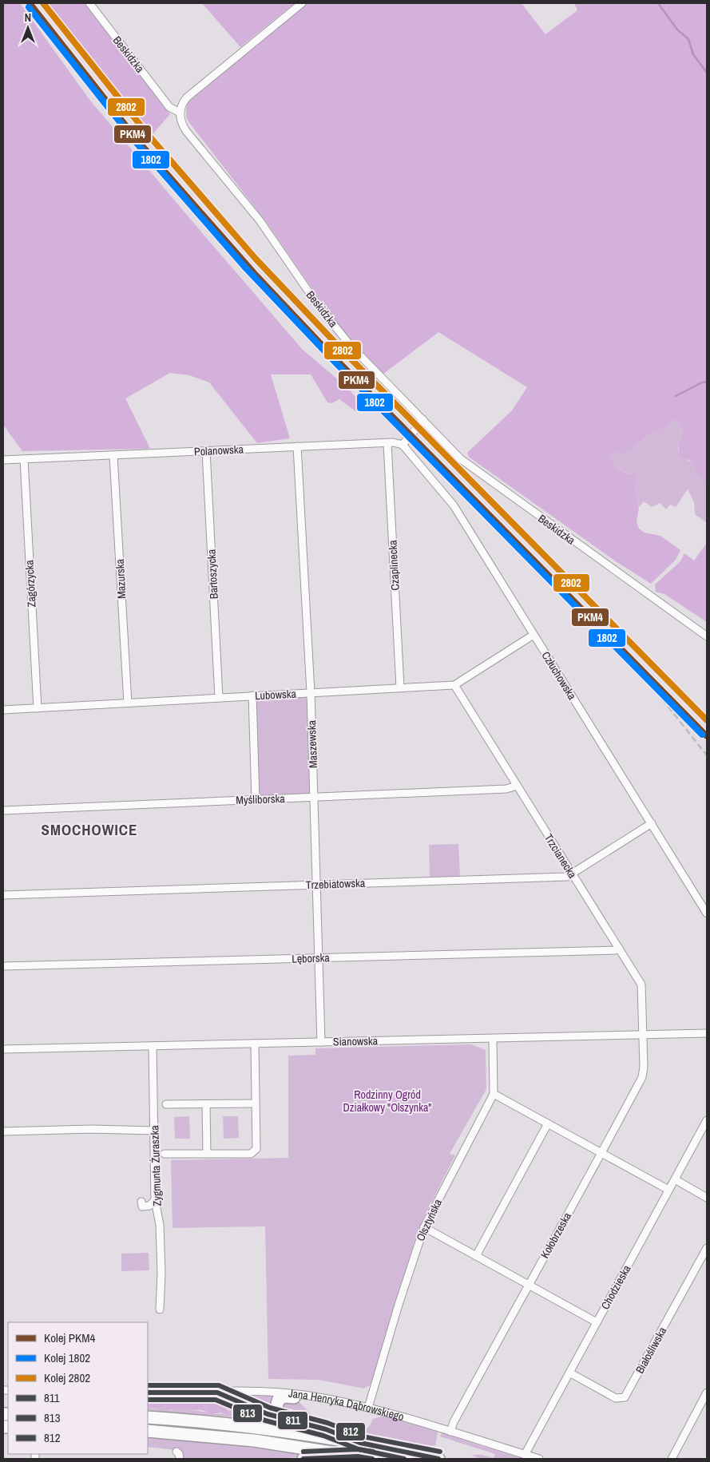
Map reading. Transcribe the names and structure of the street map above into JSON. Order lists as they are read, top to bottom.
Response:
{
  "streets": {
    "street": [
      "Beskidzka",
      "Polanowska",
      "Czaplinecka",
      "Bartoszycka",
      "Mazurska",
      "Zagórzycka",
      "Człuchowska",
      "Lubowska",
      "Maszewska",
      "Myśliborska",
      "Trzcianecka",
      "Trzebiatowska",
      "Lęborska",
      "Sianowska",
      "Zygmunta Żuraszka",
      "Olsztyńska",
      "Kołobrzeska",
      "Chodzieska",
      "Białośliwska",
      "Jana Henryka Dąbrowskiego"
    ]
  },
  "crossings": [
    ["Polanowska", "Czaplinecka"],
    ["Polanowska", "Bartoszycka"],
    ["Polanowska", "Mazurska"],
    ["Polanowska", "Zagórzycka"],
    ["Polanowska", "Człuchowska"],
    ["Polanowska", "Maszewska"],
    ["Czaplinecka", "Lubowska"],
    ["Bartoszycka", "Lubowska"],
    ["Mazurska", "Lubowska"],
    ["Zagórzycka", "Lubowska"],
    ["Człuchowska", "Trzebiatowska"],
    ["Lubowska", "Maszewska"],
    ["Lubowska", "Trzcianecka"],
    ["Maszewska", "Myśliborska"],
    ["Maszewska", "Trzebiatowska"],
    ["Maszewska", "Lęborska"],
    ["Maszewska", "Sianowska"],
    ["Myśliborska", "Trzcianecka"],
    ["Trzcianecka", "Trzebiatowska"],
    ["Trzcianecka", "Lęborska"],
    ["Trzcianecka", "Sianowska"],
    ["Trzcianecka", "Kołobrzeska"],
    ["Sianowska", "Zygmunta Żuraszka"],
    ["Sianowska", "Olsztyńska"],
    ["Sianowska", "Kołobrzeska"],
    ["Olsztyńska", "Jana Henryka Dąbrowskiego"],
    ["Kołobrzeska", "Jana Henryka Dąbrowskiego"],
    ["Chodzieska", "Białośliwska"],
    ["Chodzieska", "Jana Henryka Dąbrowskiego"]
  ],
  "districts": ["SMOCHOWICE"],
  "parks": ["Rodzinny Ogród Działkowy \"Olszynka\""],
  "lines": [
    "rail line PKM4",
    "rail line 2802",
    "rail line 1802",
    "transit line 812",
    "transit line 811",
    "transit line 813"
  ],
  "legend": [
    "Kolej PKM4",
    "Kolej 1802",
    "Kolej 2802",
    "811",
    "813",
    "812"
  ],
  "north": "top"
}
